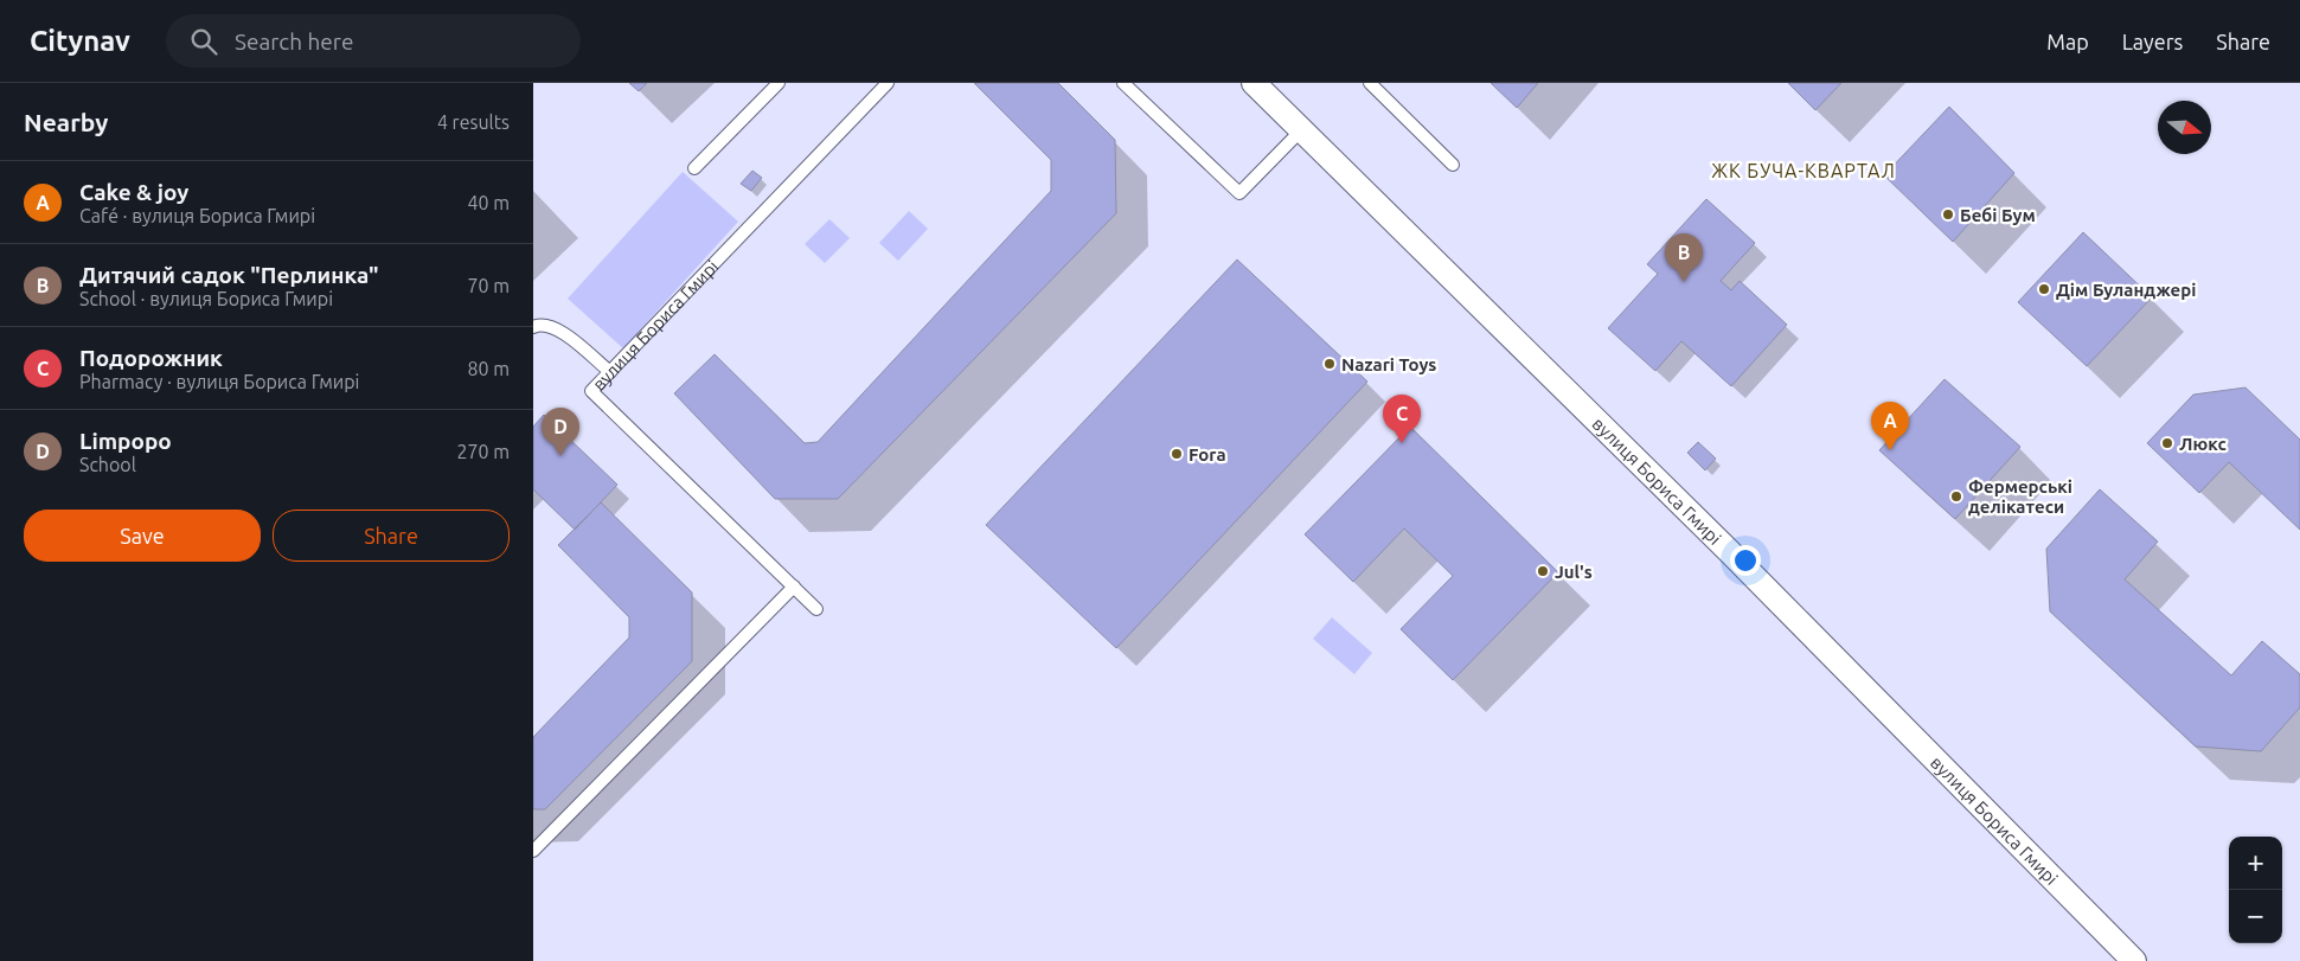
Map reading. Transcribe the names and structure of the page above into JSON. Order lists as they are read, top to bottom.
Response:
{
  "streets": {
    "street": ["вулиця Бориса Гмирі"]
  },
  "districts": ["ЖК БУЧА-КВАРТАЛ"],
  "places": [
    "Бебі Бум",
    "Дім Буланджері",
    "Nazari Toys",
    "Люкс",
    "Fora",
    "Фермерські делікатеси",
    "Jul's"
  ],
  "north": "right",
  "page": {
    "header": "Citynav",
    "search": "Search here",
    "nav": ["Map", "Layers", "Share"],
    "heading": ["Nearby", "4 results"],
    "list": [
      {
        "mark": "A",
        "name": "Cake & joy",
        "note": "Café · вулиця Бориса Гмирі",
        "value": "40 m"
      },
      {
        "mark": "B",
        "name": "Дитячий садок \"Перлинка\"",
        "note": "School · вулиця Бориса Гмирі",
        "value": "70 m"
      },
      {
        "mark": "C",
        "name": "Подорожник",
        "note": "Pharmacy · вулиця Бориса Гмирі",
        "value": "80 m"
      },
      {
        "mark": "D",
        "name": "Limpopo",
        "note": "School",
        "value": "270 m"
      }
    ],
    "pins": [
      "B",
      "C",
      "A",
      "D"
    ],
    "buttons": ["Save", "Share"],
    "map_buttons": ["+", "−"]
  }
}
